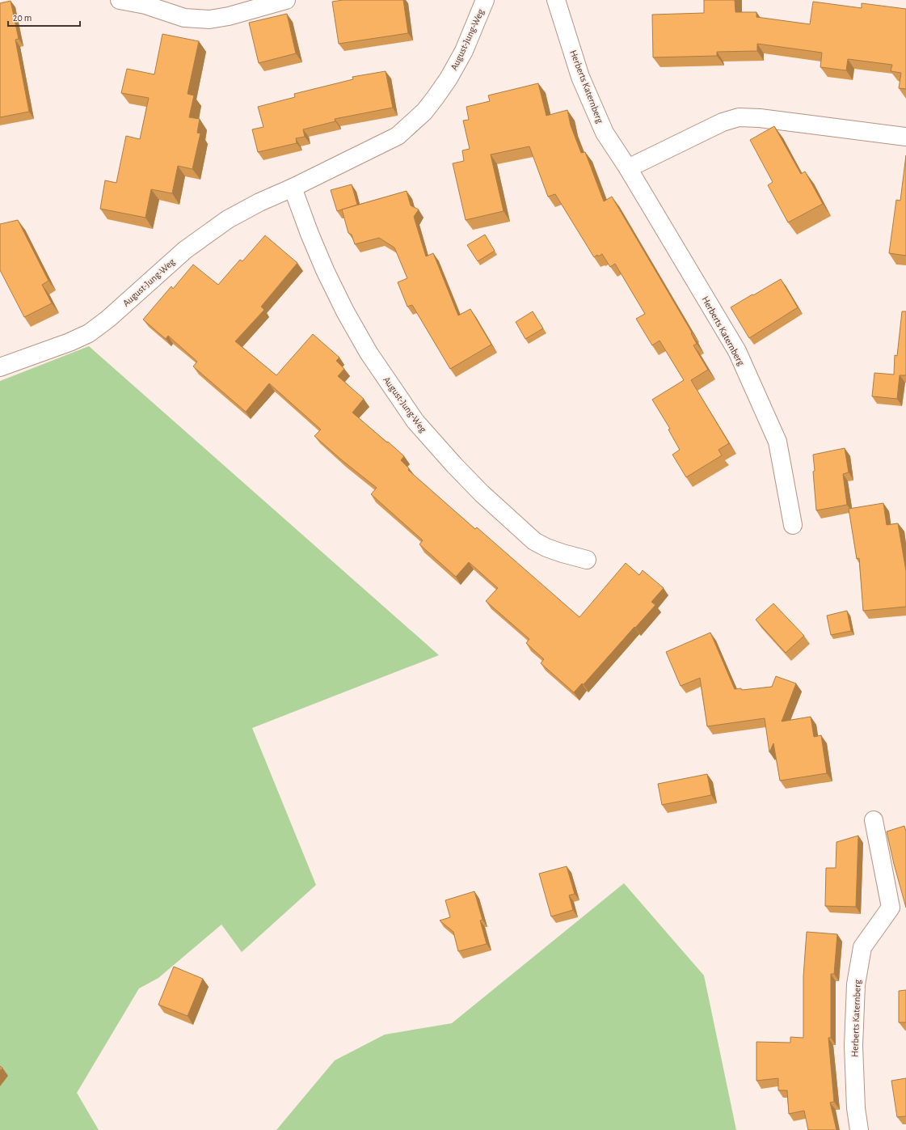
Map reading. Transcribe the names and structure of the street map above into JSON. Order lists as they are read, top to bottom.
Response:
{
  "streets": {
    "street": ["August-Jung-Weg", "Herberts Katernberg"]
  },
  "scale_bar": "20 m"
}
